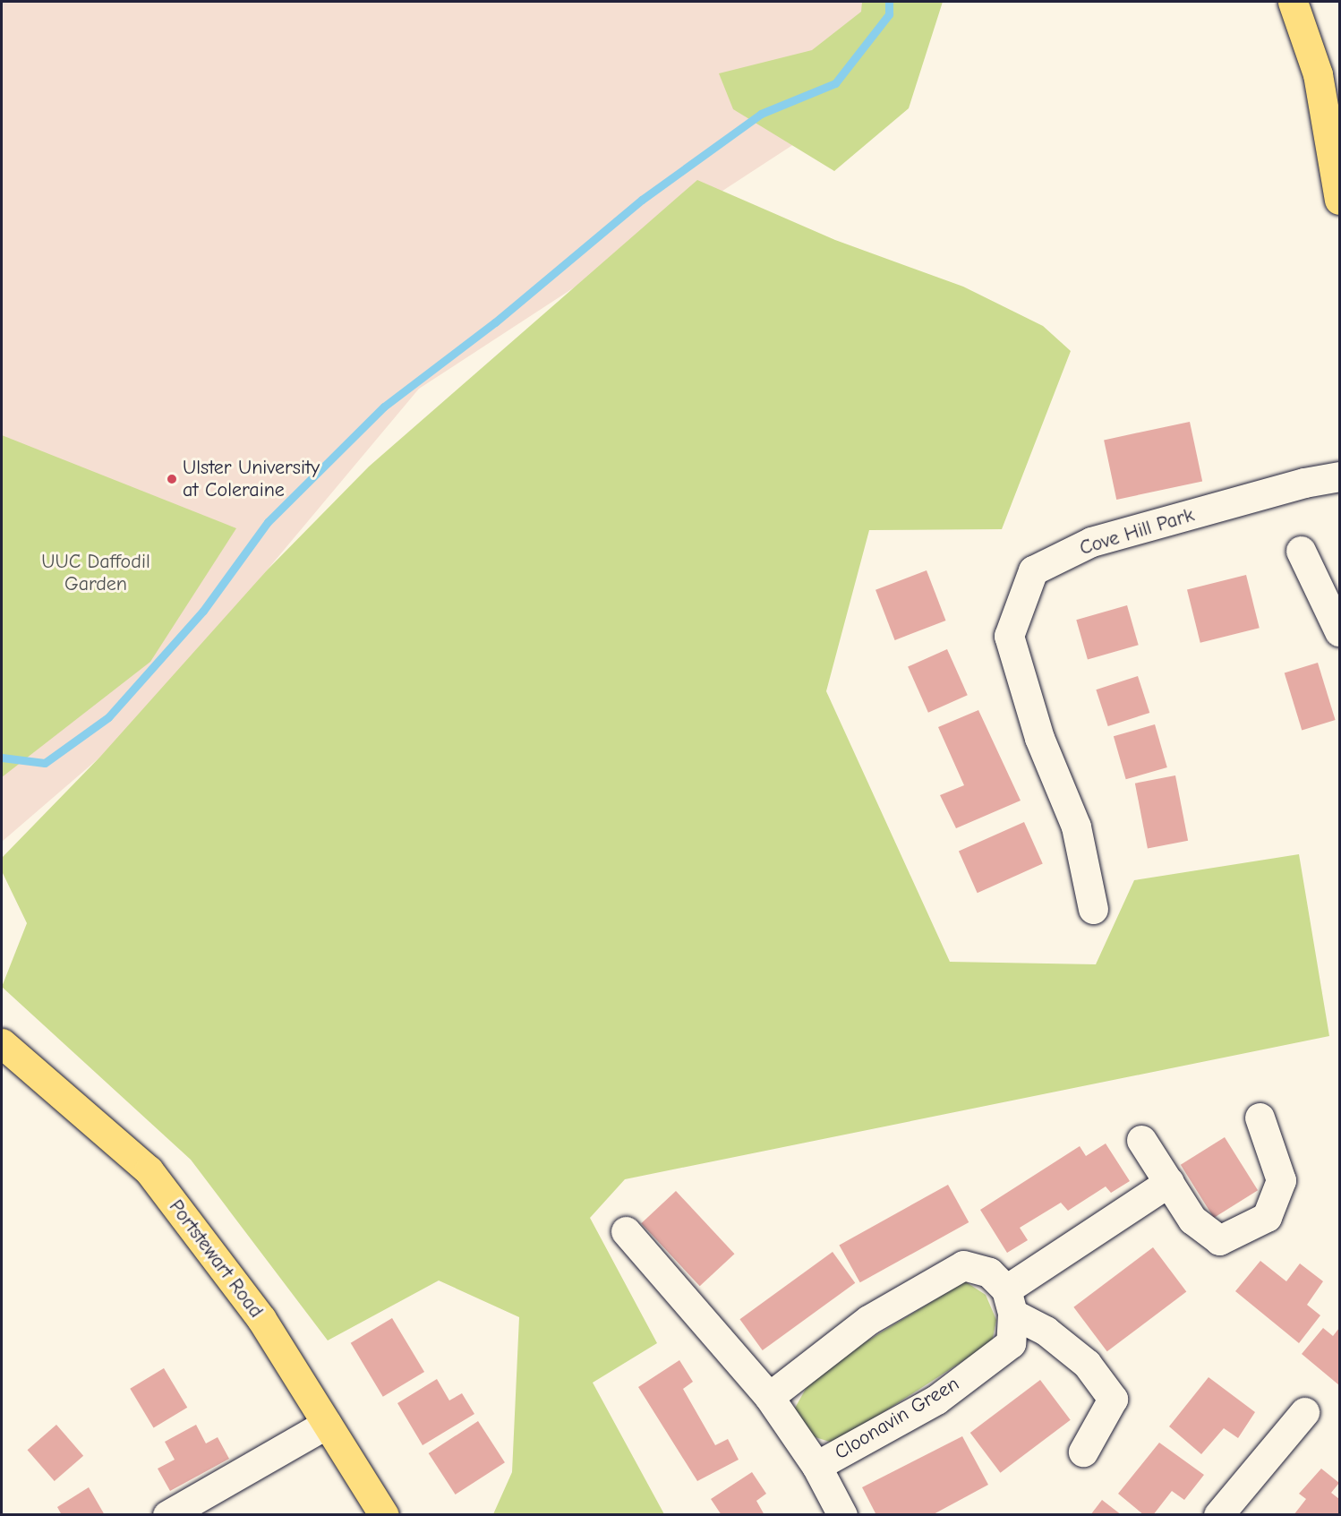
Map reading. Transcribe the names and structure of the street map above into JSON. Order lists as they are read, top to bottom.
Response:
{
  "streets": {
    "main road": ["Portstewart Road"],
    "street": ["Cove Hill Park", "Cloonavin Green"]
  },
  "parks": ["UUC Daffodil Garden"],
  "places": ["Ulster University at Coleraine"]
}
